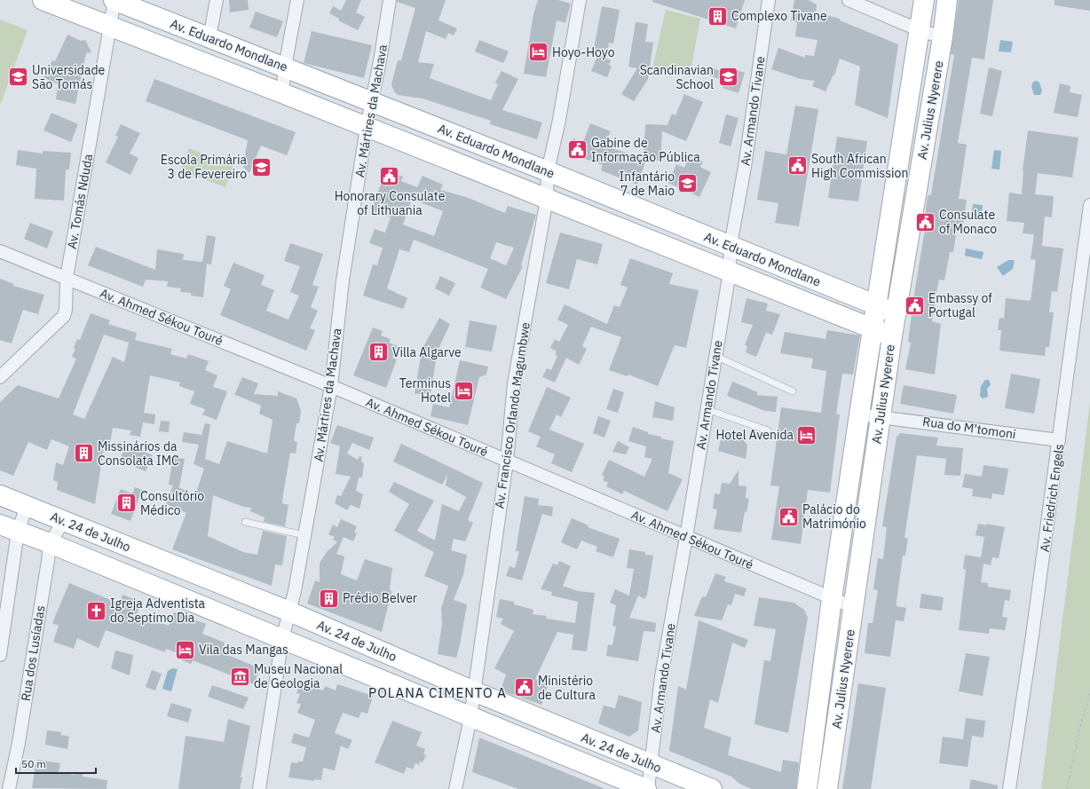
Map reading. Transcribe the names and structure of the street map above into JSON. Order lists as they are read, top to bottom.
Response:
{
  "streets": {
    "main road": ["Av. Eduardo Mondlane", "Av. Julius Nyerere", "Av. 24 de Julho"],
    "street": [
      "Av. Mártires da Machava",
      "Av. Armando Tivane",
      "Av. Tomás Nduda",
      "Av. Ahmed Sékou Touré",
      "Av. Francisco Orlando Magumbwe",
      "Rua do M'tomoni",
      "Av. Friedrich Engels",
      "Rua dos Lusíadas"
    ]
  },
  "crossings": [
    ["Av. Eduardo Mondlane", "Av. Julius Nyerere"],
    ["Av. Eduardo Mondlane", "Av. Mártires da Machava"],
    ["Av. Eduardo Mondlane", "Av. Armando Tivane"],
    ["Av. Eduardo Mondlane", "Av. Tomás Nduda"],
    ["Av. Eduardo Mondlane", "Av. Francisco Orlando Magumbwe"],
    ["Av. Julius Nyerere", "Av. Ahmed Sékou Touré"],
    ["Av. Julius Nyerere", "Rua do M'tomoni"],
    ["Av. Mártires da Machava", "Av. Ahmed Sékou Touré"],
    ["Av. Mártires da Machava", "Av. 24 de Julho"],
    ["Av. Armando Tivane", "Av. Ahmed Sékou Touré"],
    ["Av. Armando Tivane", "Av. 24 de Julho"],
    ["Av. Tomás Nduda", "Av. Ahmed Sékou Touré"],
    ["Av. Ahmed Sékou Touré", "Av. Francisco Orlando Magumbwe"],
    ["Av. Francisco Orlando Magumbwe", "Av. 24 de Julho"],
    ["Rua do M'tomoni", "Av. Friedrich Engels"],
    ["Av. 24 de Julho", "Rua dos Lusíadas"]
  ],
  "districts": ["POLANA CIMENTO A"],
  "places": {
    "building": [
      "Complexo Tivane",
      "Villa Algarve",
      "Missinários da Consolata IMC",
      "Consultório Médico",
      "Prédio Belver"
    ],
    "hotel": [
      "Hoyo-Hoyo",
      "Terminus Hotel",
      "Hotel Avenida",
      "Vila das Mangas"
    ],
    "school or university": [
      "Universidade São Tomás",
      "Scandinavian School",
      "Escola Primária 3 de Fevereiro",
      "Infantário 7 de Maio"
    ],
    "public building": [
      "Gabine de Informação Pública",
      "South African High Commission",
      "Honorary Consulate of Lithuania",
      "Consulate of Monaco",
      "Embassy of Portugal",
      "Palácio do Matrimónio",
      "Ministério de Cultura"
    ],
    "church": ["Igreja Adventista do Septimo Dia"],
    "museum": ["Museu Nacional de Geologia"]
  },
  "scale_bar": "50 m"
}
